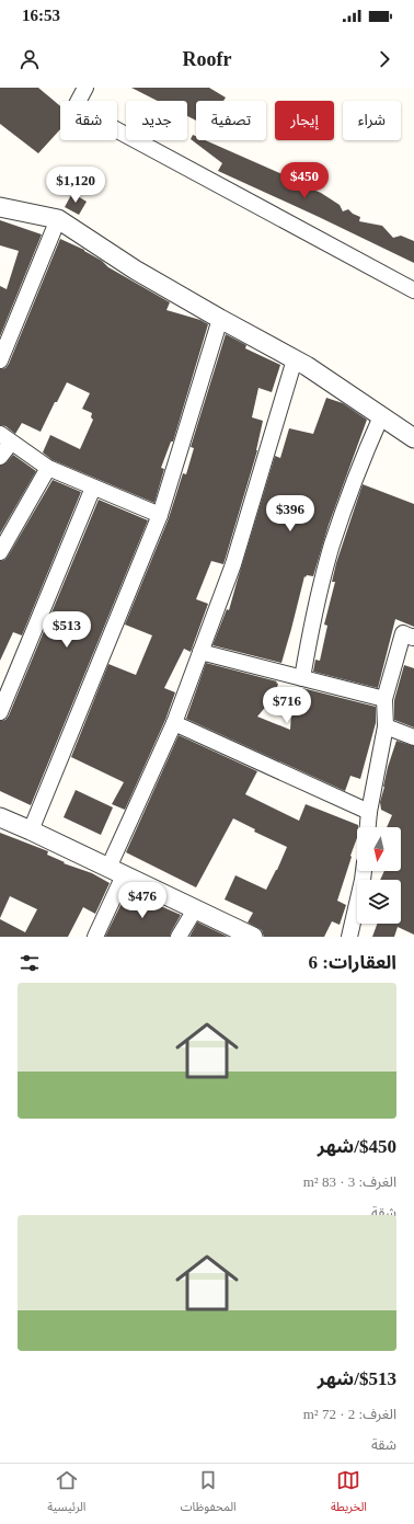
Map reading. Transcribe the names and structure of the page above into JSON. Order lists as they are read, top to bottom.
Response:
{
  "north": "bottom",
  "page": {
    "status": "16:53",
    "header": "Roofr",
    "chip": [
      "شراء",
      "إيجار",
      "تصفية",
      "جديد",
      "شقة"
    ],
    "price": [
      "$450",
      "$1,120",
      "$396",
      "$513",
      "$716",
      "$476"
    ],
    "heading": "العقارات: 6",
    "list": [
      {
        "name": "$450/شهر",
        "note": "الغرف: 3 · 83 m² · شقة"
      },
      {
        "name": "$513/شهر",
        "note": "الغرف: 2 · 72 m² · شقة"
      }
    ],
    "tabs": ["الخريطة", "المحفوظات", "الرئيسية"]
  }
}
